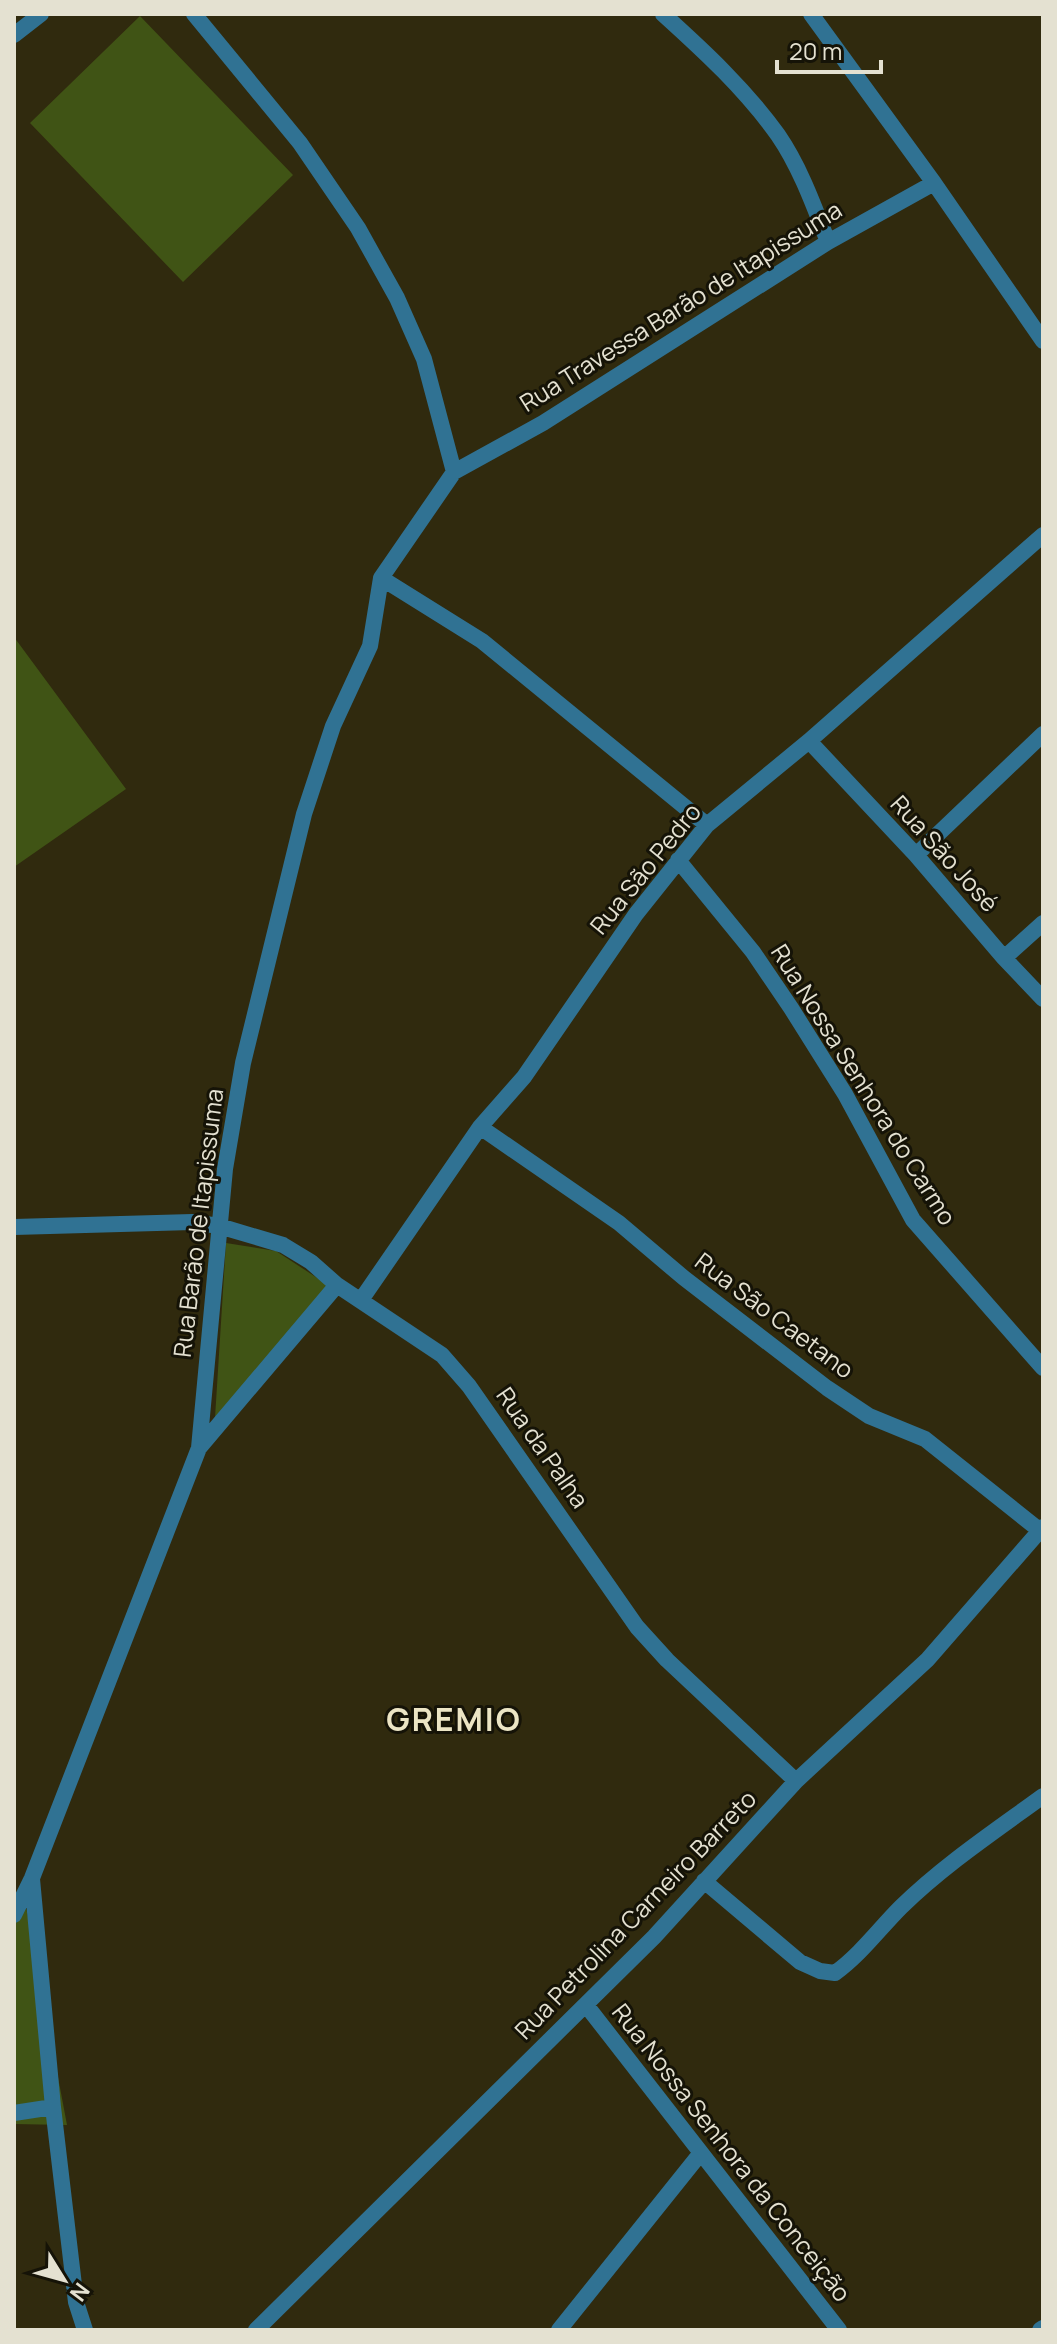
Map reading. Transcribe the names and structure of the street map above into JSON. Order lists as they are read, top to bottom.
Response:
{
  "streets": {
    "street": [
      "Rua Travessa Barão de Itapissuma",
      "Rua São José",
      "Rua São Pedro",
      "Rua Nossa Senhora do Carmo",
      "Rua Barão de Itapissuma",
      "Rua São Caetano",
      "Rua da Palha",
      "Rua Petrolina Carneiro Barreto",
      "Rua Nossa Senhora da Conceição"
    ]
  },
  "crossings": [
    ["Rua Travessa Barão de Itapissuma", "Rua Barão de Itapissuma"],
    ["Rua São José", "Rua São Pedro"],
    ["Rua São Pedro", "Rua Nossa Senhora do Carmo"],
    ["Rua São Pedro", "Rua São Caetano"],
    ["Rua São Pedro", "Rua da Palha"],
    ["Rua Barão de Itapissuma", "Rua da Palha"],
    ["Rua São Caetano", "Rua Petrolina Carneiro Barreto"],
    ["Rua da Palha", "Rua Petrolina Carneiro Barreto"],
    ["Rua Petrolina Carneiro Barreto", "Rua Nossa Senhora da Conceição"]
  ],
  "districts": ["GREMIO"],
  "scale_bar": "20 m",
  "north": "bottom right"
}
